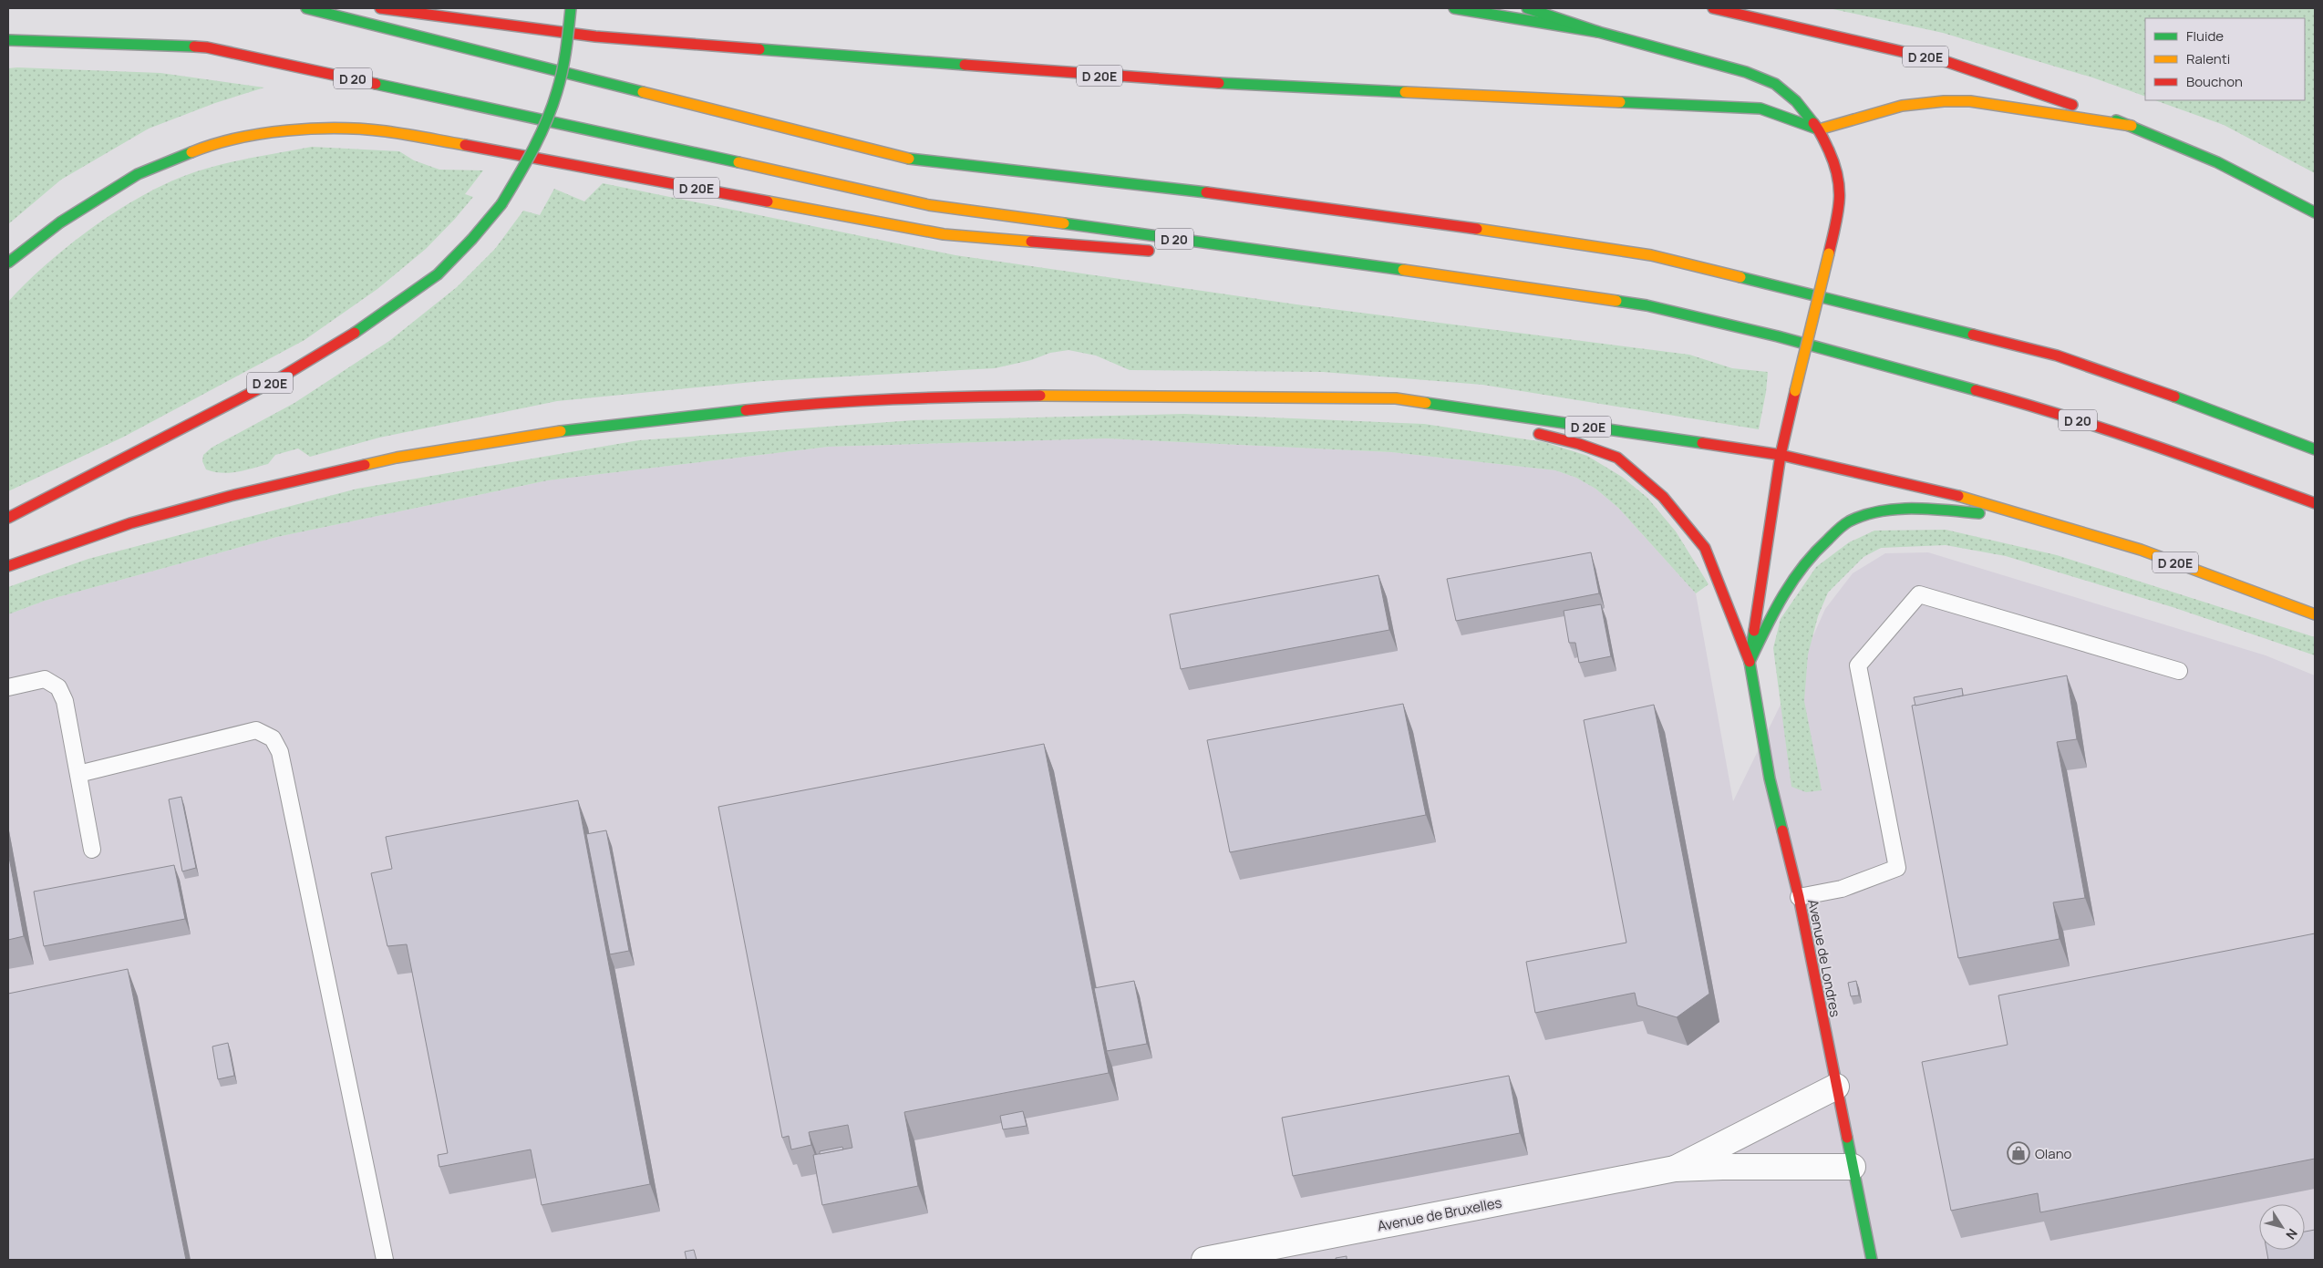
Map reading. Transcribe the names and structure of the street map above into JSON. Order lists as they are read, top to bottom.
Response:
{
  "streets": {
    "main road": ["D 20E", "D 20", "Avenue de Londres"],
    "street": ["Avenue de Bruxelles"]
  },
  "crossings": [
    ["Avenue de Londres", "Avenue de Bruxelles"]
  ],
  "places": {
    "shop": ["Olano"]
  },
  "legend": ["Fluide", "Ralenti", "Bouchon"],
  "north": "bottom right"
}
